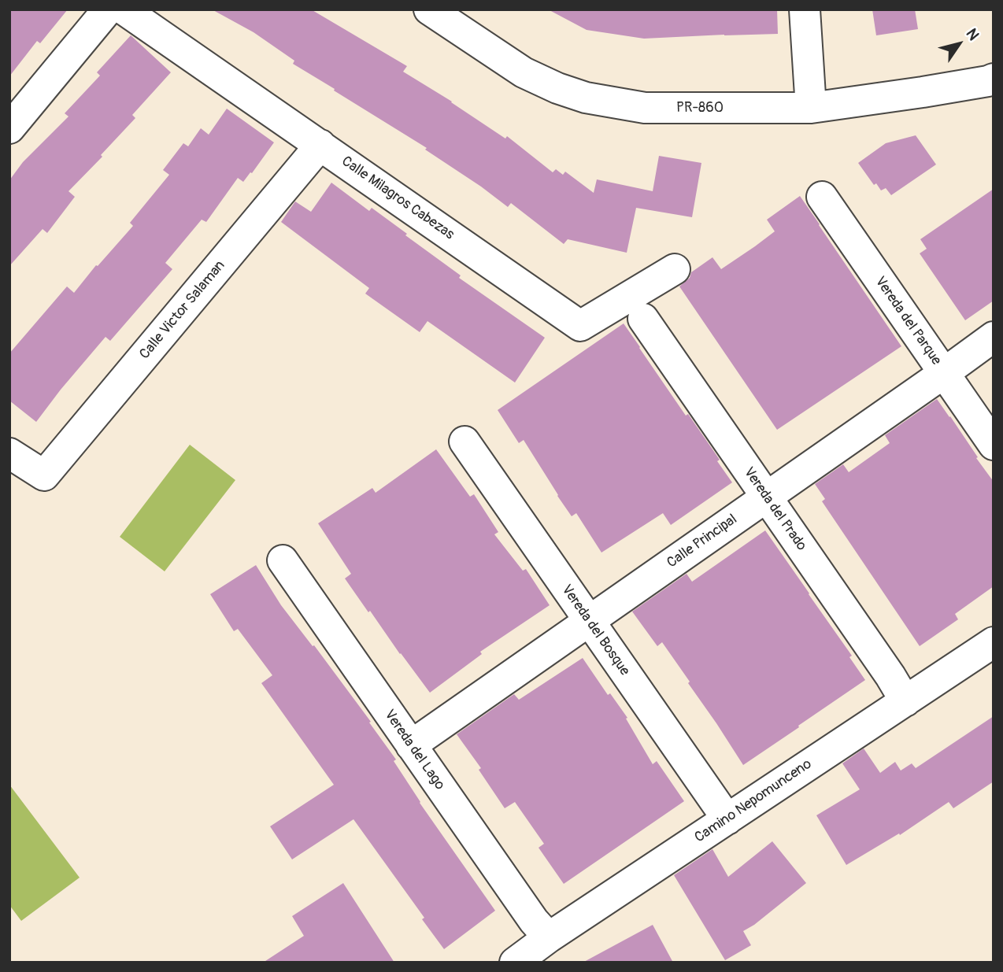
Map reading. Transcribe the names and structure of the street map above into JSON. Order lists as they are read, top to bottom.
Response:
{
  "streets": {
    "street": [
      "PR-860",
      "Calle Milagros Cabezas",
      "Calle Victor Salaman",
      "Vereda del Parque",
      "Vereda del Prado",
      "Calle Principal",
      "Vereda del Bosque",
      "Vereda del Lago",
      "Camino Nepomunceno"
    ]
  },
  "crossings": [
    ["Calle Milagros Cabezas", "Calle Victor Salaman"],
    ["Vereda del Parque", "Calle Principal"],
    ["Vereda del Prado", "Calle Principal"],
    ["Vereda del Prado", "Camino Nepomunceno"],
    ["Calle Principal", "Vereda del Bosque"],
    ["Calle Principal", "Vereda del Lago"],
    ["Vereda del Bosque", "Camino Nepomunceno"],
    ["Vereda del Lago", "Camino Nepomunceno"]
  ],
  "north": "top right"
}
